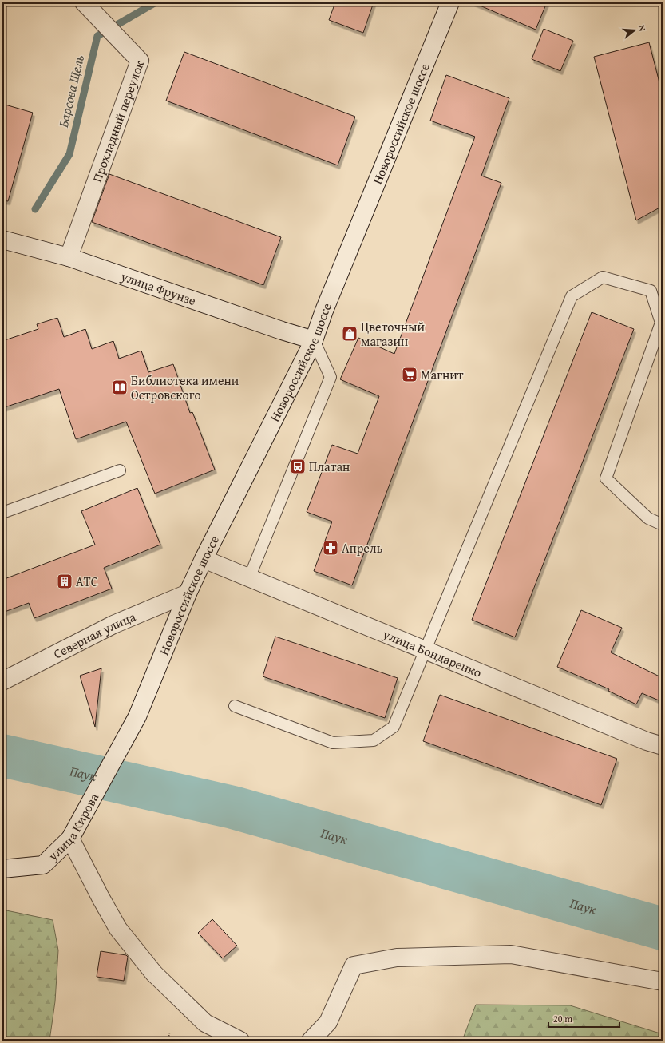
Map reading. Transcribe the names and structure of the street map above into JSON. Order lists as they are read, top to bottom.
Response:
{
  "streets": {
    "street": [
      "Прохладный переулок",
      "Новороссийское шоссе",
      "улица Фрунзе",
      "Северная улица",
      "улица Бондаренко",
      "улица Кирова"
    ]
  },
  "crossings": [
    ["Прохладный переулок", "улица Фрунзе"],
    ["Новороссийское шоссе", "улица Фрунзе"],
    ["Новороссийское шоссе", "Северная улица"],
    ["Новороссийское шоссе", "улица Бондаренко"],
    ["Новороссийское шоссе", "улица Кирова"]
  ],
  "water": ["Барсова Щель", "Паук"],
  "places": {
    "shop": ["Цветочный магазин"],
    "supermarket": ["Магнит"],
    "library": ["Библиотека имени Островского"],
    "bus stop": ["Платан"],
    "pharmacy": ["Апрель"],
    "building": ["АТС"]
  },
  "scale_bar": "20 m",
  "north": "right"
}
